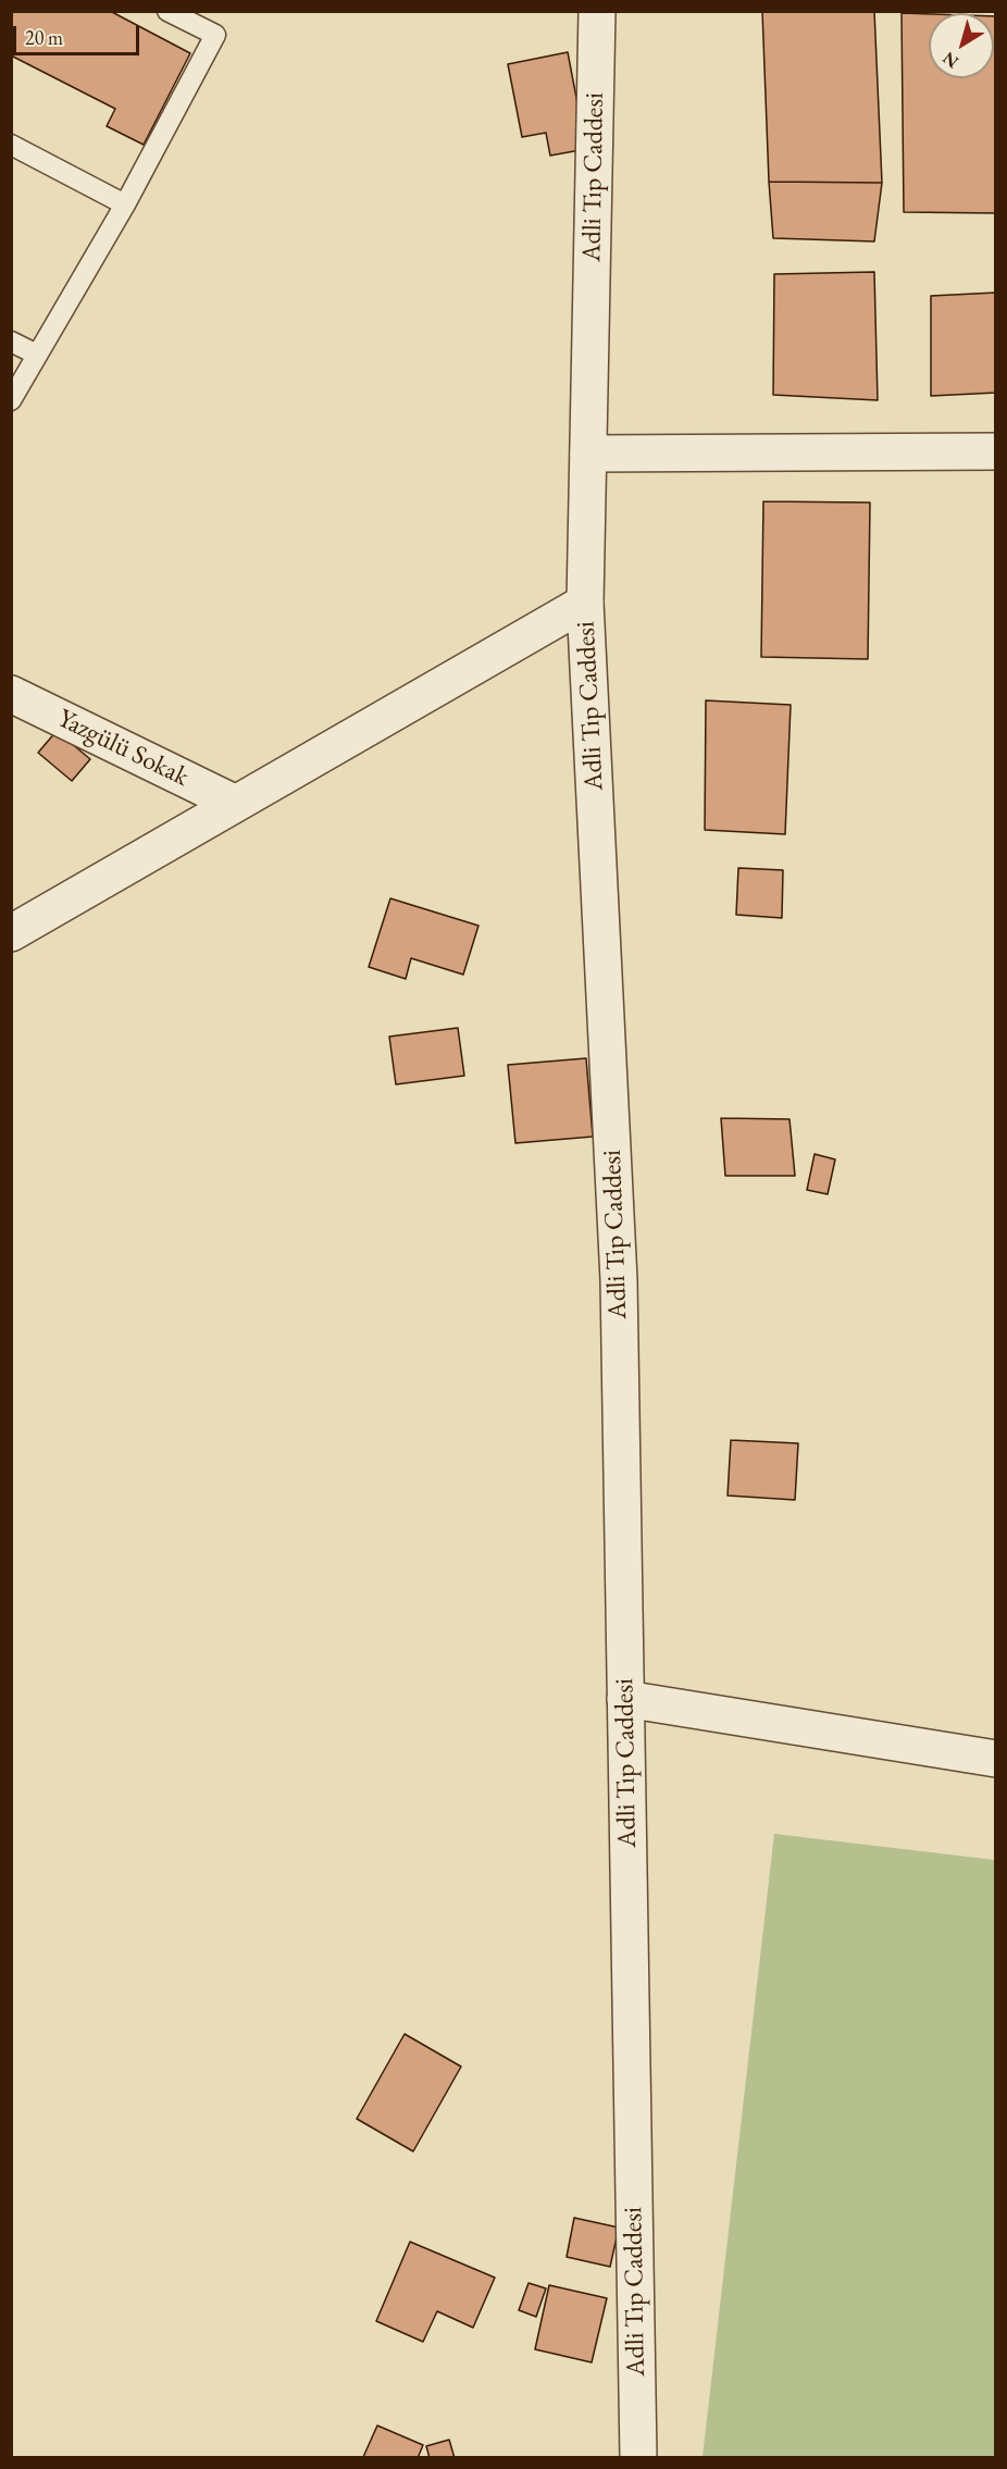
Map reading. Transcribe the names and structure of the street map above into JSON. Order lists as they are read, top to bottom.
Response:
{
  "streets": {
    "street": ["Adli Tıp Caddesi", "Yazgülü Sokak"]
  },
  "scale_bar": "20 m",
  "north": "bottom left"
}
